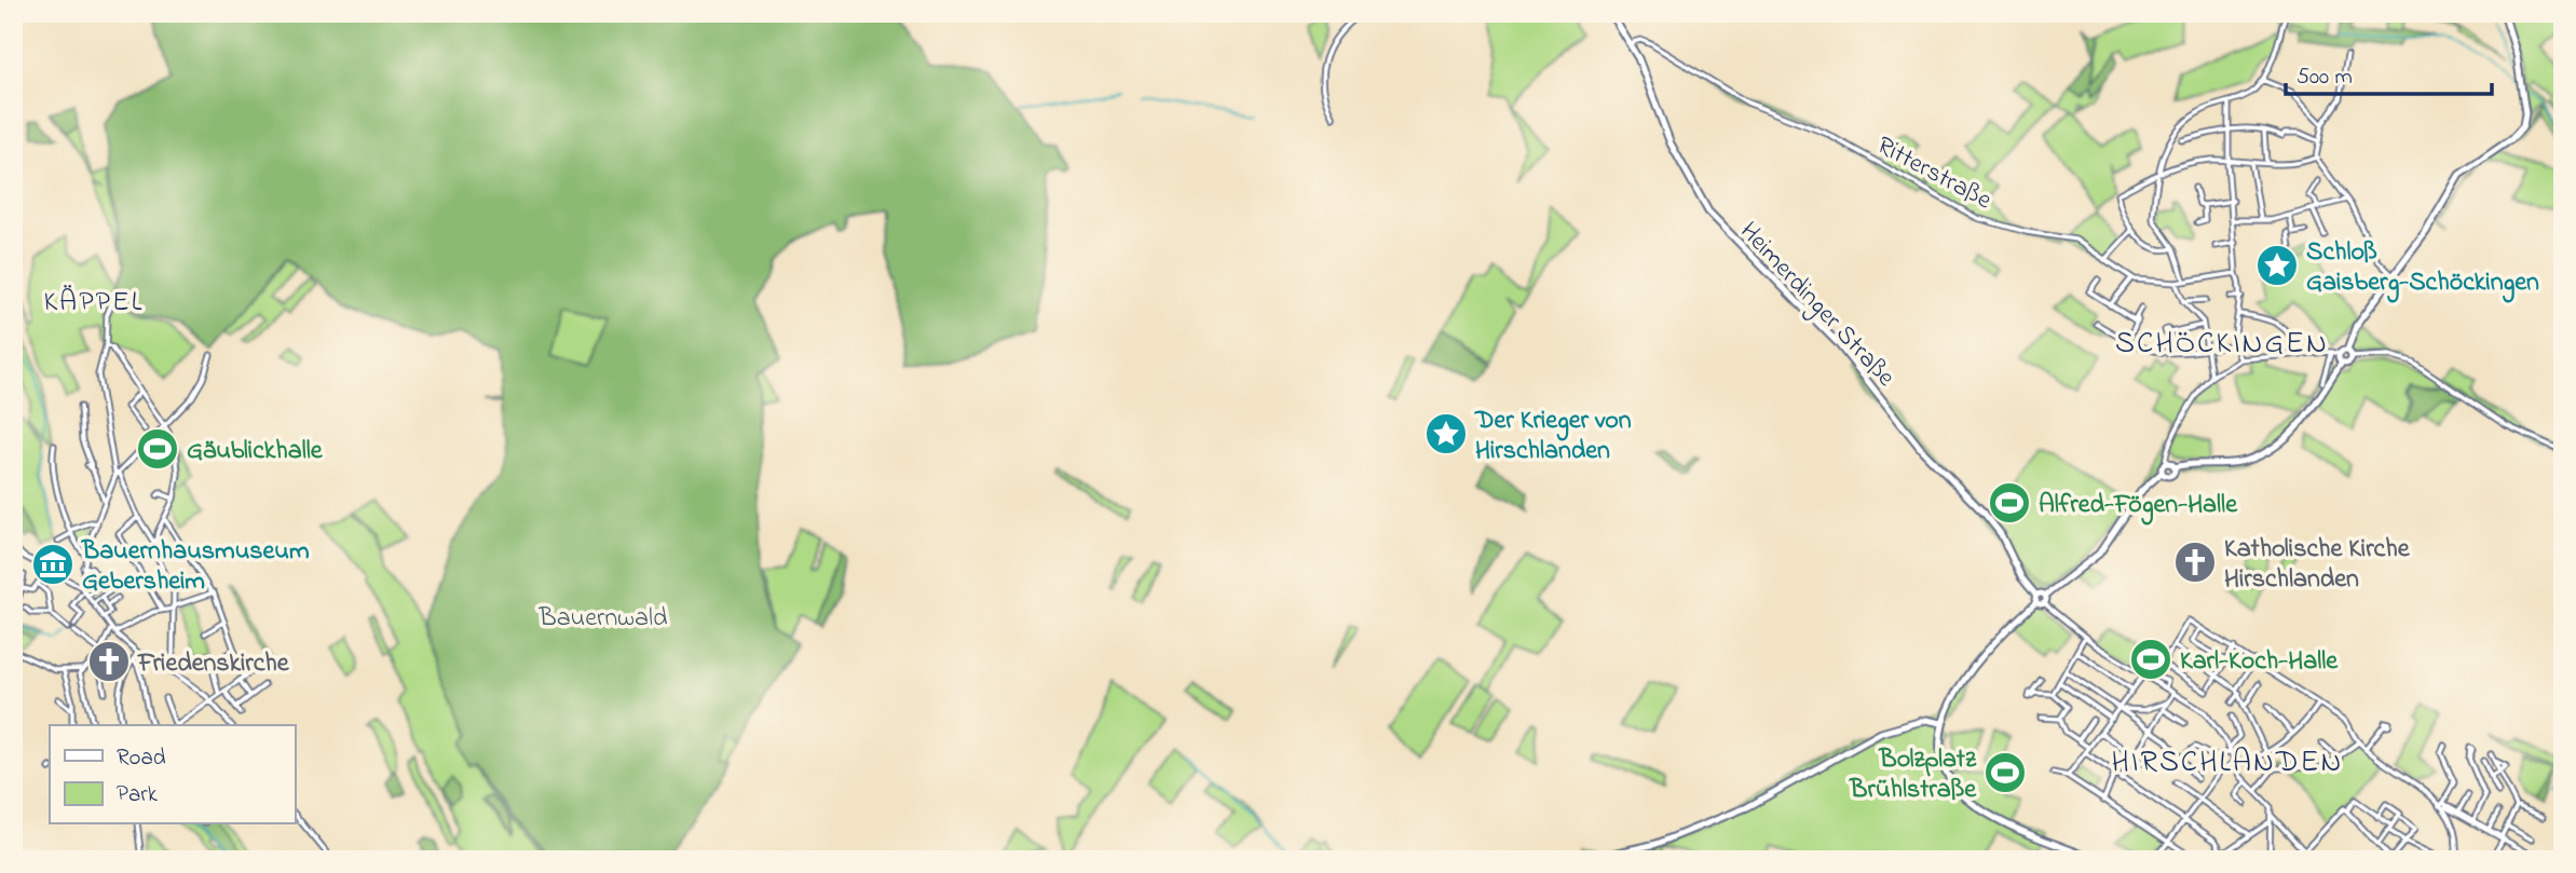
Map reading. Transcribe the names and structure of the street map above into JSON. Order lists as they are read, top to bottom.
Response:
{
  "streets": {
    "main road": ["Heimerdinger Straße"],
    "street": ["Ritterstraße"]
  },
  "crossings": [
    ["Ritterstraße", "Heimerdinger Straße"]
  ],
  "districts": ["KÄPPEL", "SCHÖCKINGEN", "HIRSCHLANDEN"],
  "parks": ["Bauernwald"],
  "places": {
    "place": ["Schloß Gaisberg-Schöckingen", "Der Krieger von Hirschlanden"],
    "sports": [
      "Gäublickhalle",
      "Alfred-Fögen-Halle",
      "Karl-Koch-Halle",
      "Bolzplatz Brühlstraße"
    ],
    "church": ["Katholische Kirche Hirschlanden", "Friedenskirche"],
    "museum": ["Bauernhausmuseum Gebersheim"]
  },
  "legend": ["Road", "Park"],
  "scale_bar": "500 m"
}
